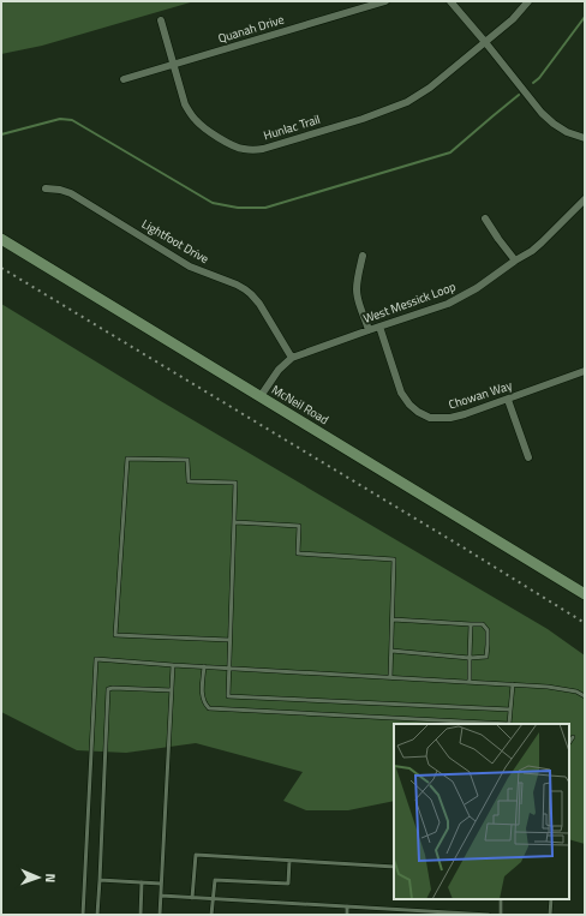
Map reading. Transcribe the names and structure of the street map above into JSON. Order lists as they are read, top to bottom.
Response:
{
  "streets": {
    "main road": ["McNeil Road"],
    "street": [
      "Quanah Drive",
      "Hunlac Trail",
      "Lightfoot Drive",
      "West Messick Loop",
      "Chowan Way"
    ]
  },
  "crossings": [
    ["Quanah Drive", "Hunlac Trail"],
    ["Lightfoot Drive", "West Messick Loop"],
    ["West Messick Loop", "Chowan Way"],
    ["West Messick Loop", "McNeil Road"]
  ],
  "north": "right"
}
